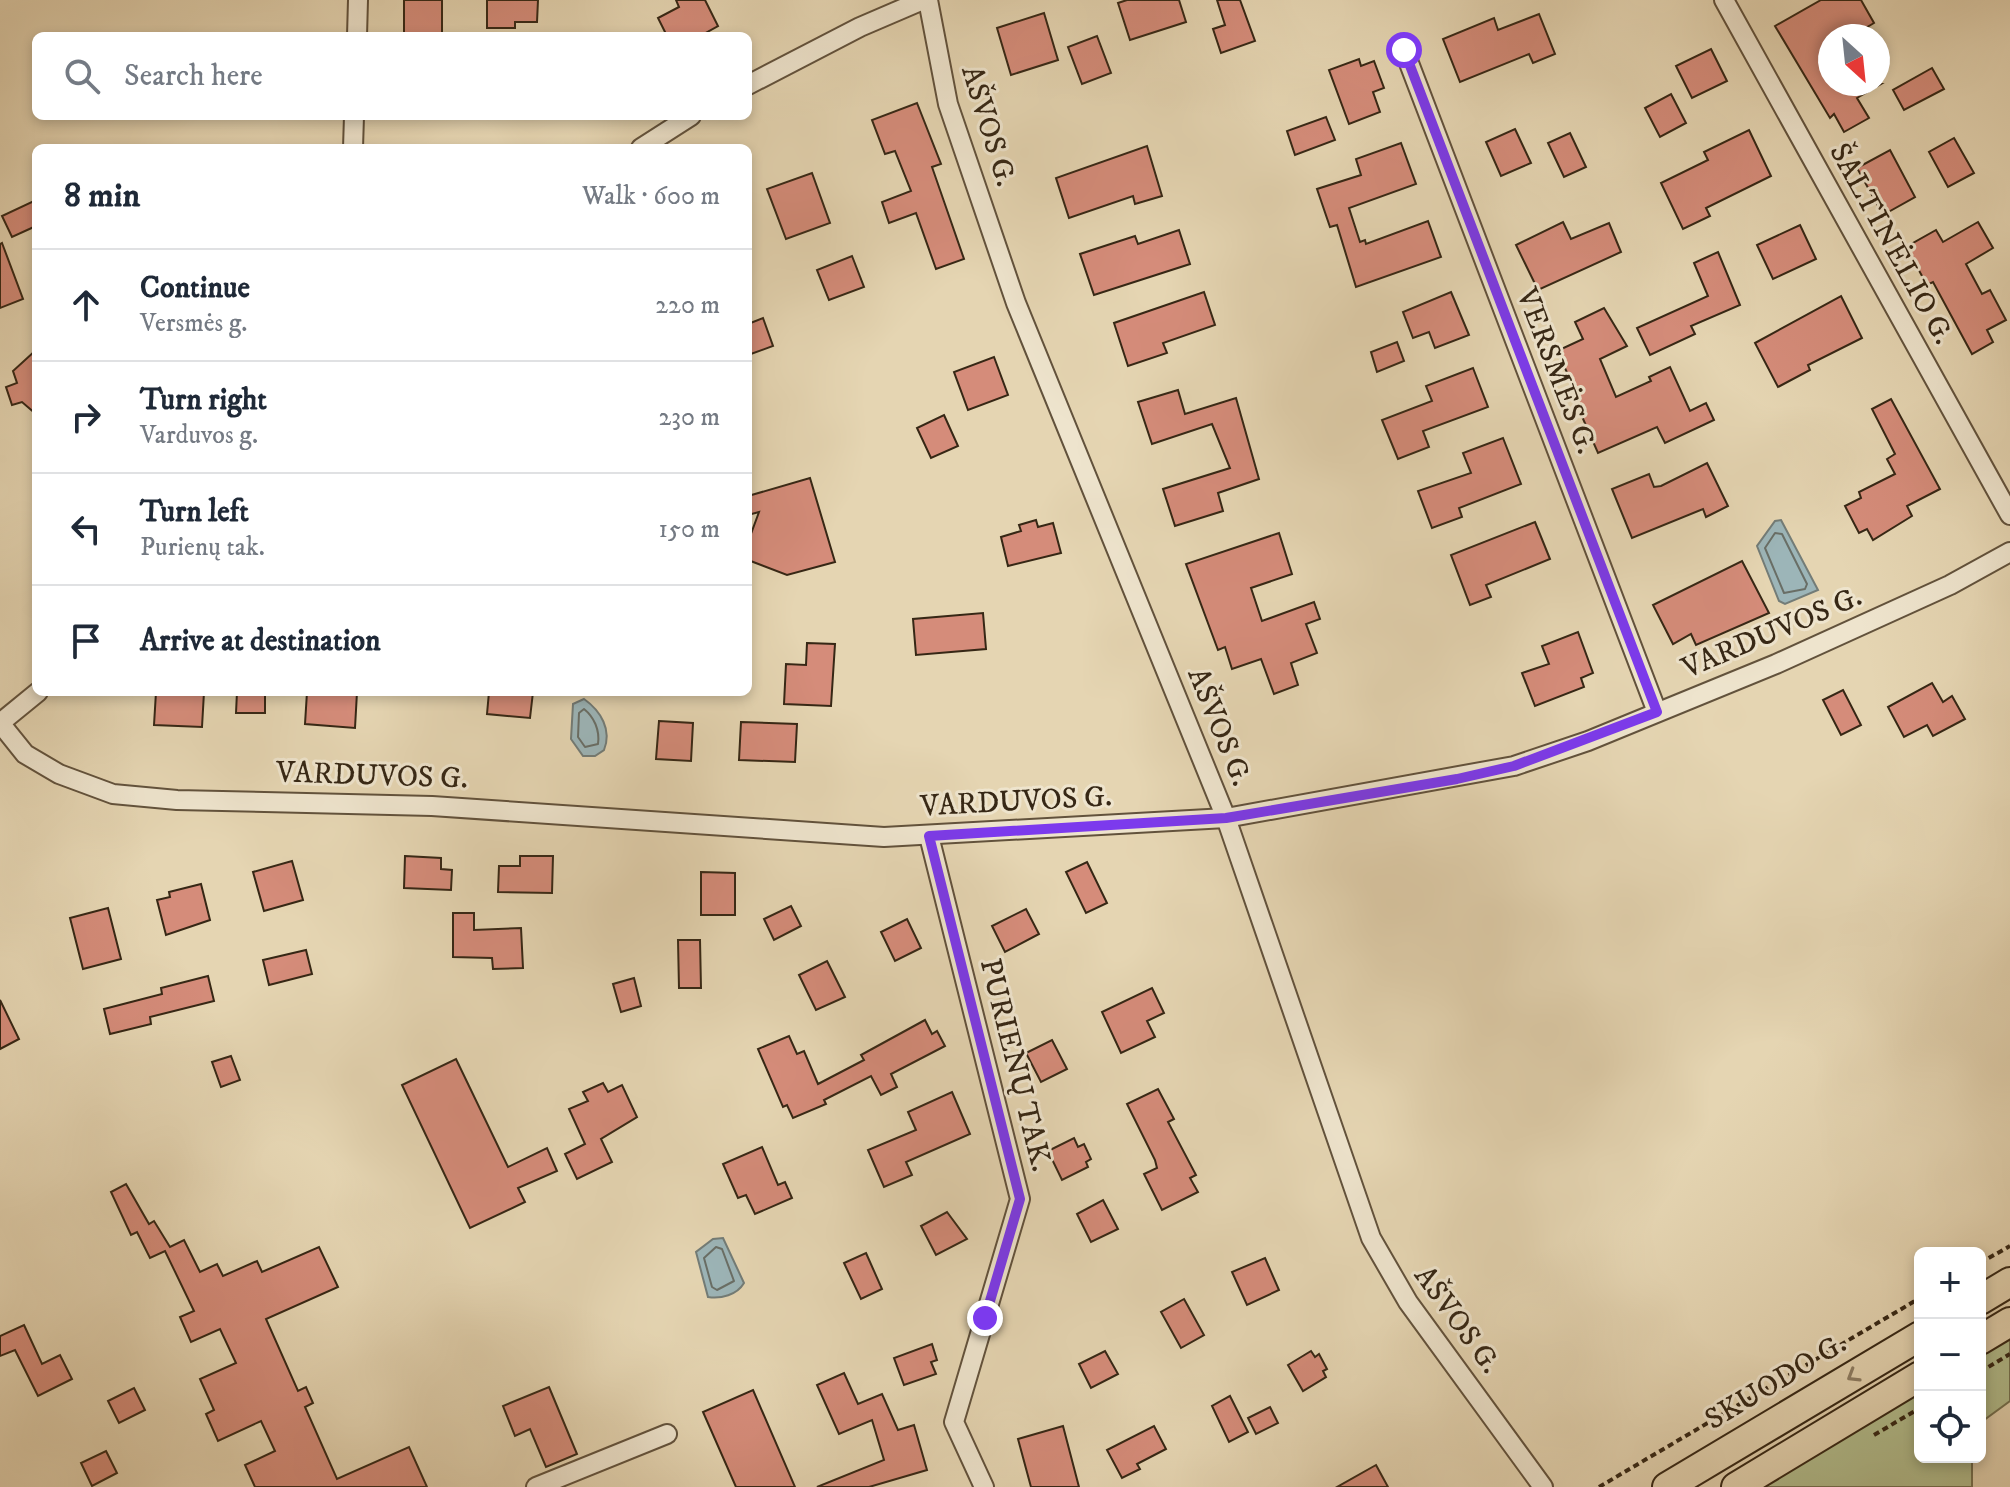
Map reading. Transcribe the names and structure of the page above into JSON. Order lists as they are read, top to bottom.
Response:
{
  "streets": {
    "main road": ["SKUODO G."],
    "street": [
      "AŠVOS G.",
      "ŠALTINĖLIO G.",
      "VERSMĖS G.",
      "VARDUVOS G.",
      "PURIENŲ TAK."
    ]
  },
  "crossings": [
    ["AŠVOS G.", "VARDUVOS G."],
    ["VERSMĖS G.", "VARDUVOS G."],
    ["VARDUVOS G.", "PURIENŲ TAK."]
  ],
  "north": "bottom right",
  "page": {
    "search": "Search here",
    "heading": ["8 min", "Walk · 600 m"],
    "list": [
      ["Continue", "Versmės g.", "220 m"],
      ["Turn right", "Varduvos g.", "230 m"],
      ["Turn left", "Purienų tak.", "150 m"],
      "Arrive at destination"
    ],
    "map_buttons": ["+", "−"]
  }
}
